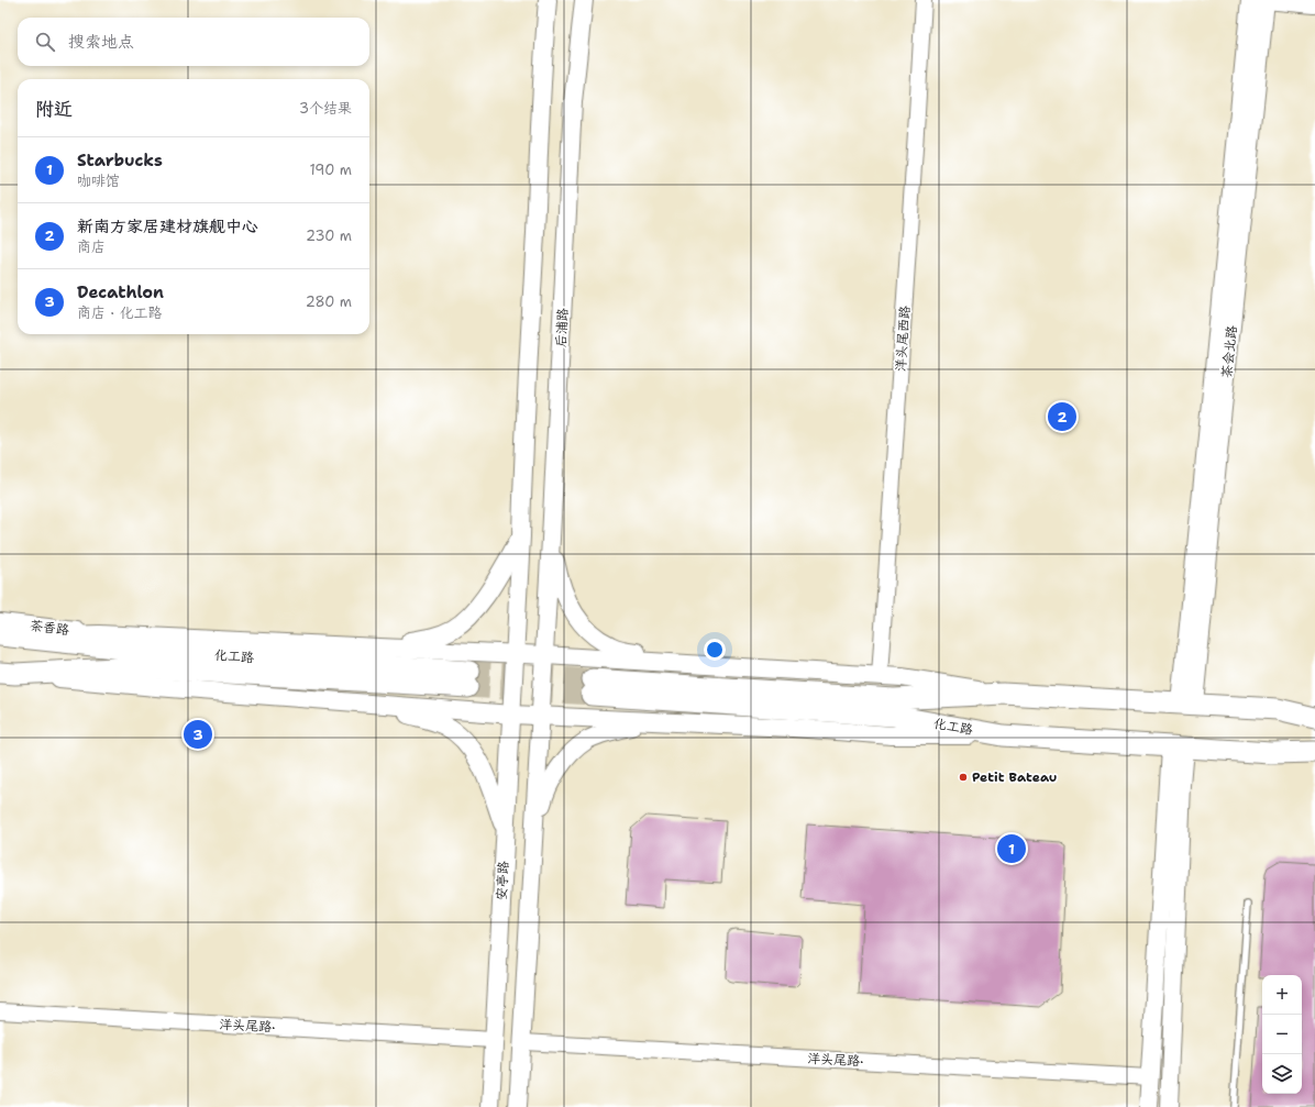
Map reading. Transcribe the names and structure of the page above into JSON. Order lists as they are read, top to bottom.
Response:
{
  "streets": {
    "highway": ["化工路"],
    "main road": [
      "后浦路",
      "茶会北路",
      "茶香路",
      "安亭路"
    ],
    "street": ["洋头尾西路", "洋头尾路·"]
  },
  "crossings": [
    ["茶会北路", "化工路"],
    ["安亭路", "洋头尾路·"]
  ],
  "places": ["Petit Bateau"],
  "page": {
    "search": "搜索地点",
    "heading": ["附近", "3个结果"],
    "list": [
      {
        "mark": "1",
        "name": "Starbucks",
        "note": "咖啡馆",
        "value": "190 m"
      },
      {
        "mark": "2",
        "name": "新南方家居建材旗舰中心",
        "note": "商店",
        "value": "230 m"
      },
      {
        "mark": "3",
        "name": "Decathlon",
        "note": "商店 · 化工路",
        "value": "280 m"
      }
    ],
    "pins": ["2", "3", "1"],
    "map_buttons": ["+", "−"]
  }
}
